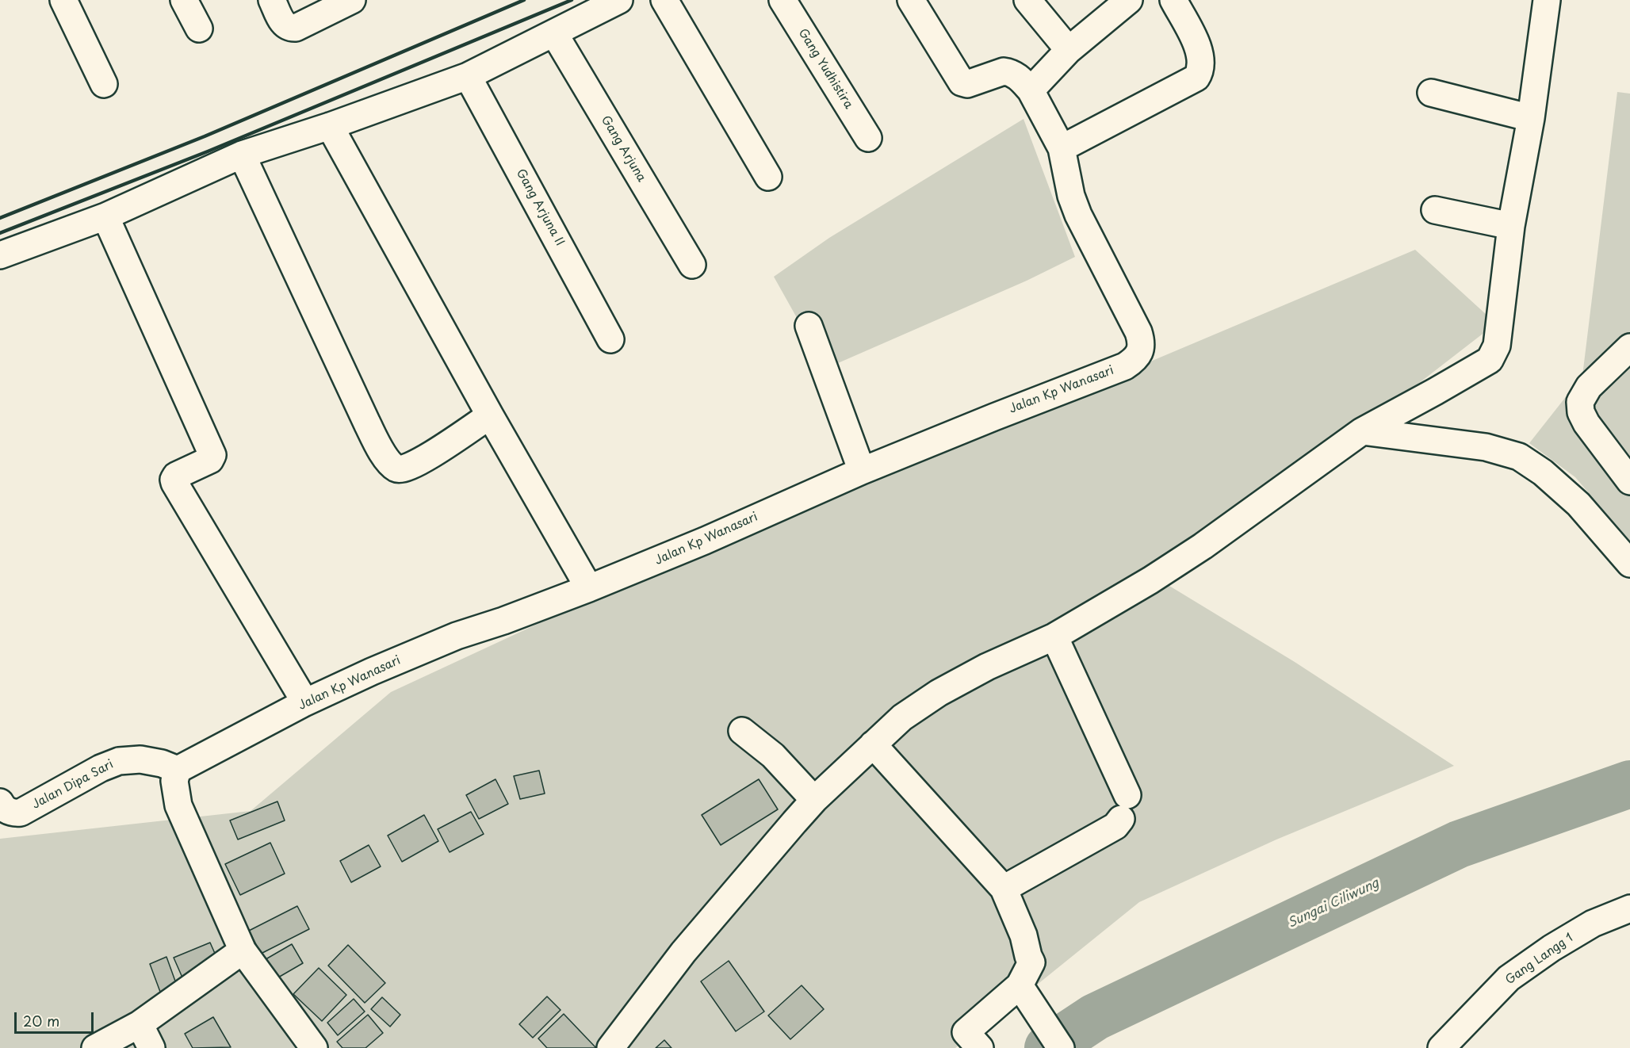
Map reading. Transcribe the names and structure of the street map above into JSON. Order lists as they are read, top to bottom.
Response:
{
  "streets": {
    "street": [
      "Gang Yudhistira",
      "Gang Arjuna",
      "Gang Arjuna II",
      "Jalan Kp Wanasari",
      "Jalan Dipa Sari",
      "Gang Langg 1"
    ]
  },
  "crossings": [
    ["Jalan Kp Wanasari", "Jalan Dipa Sari"]
  ],
  "water": ["Sungai Ciliwung"],
  "scale_bar": "20 m"
}
